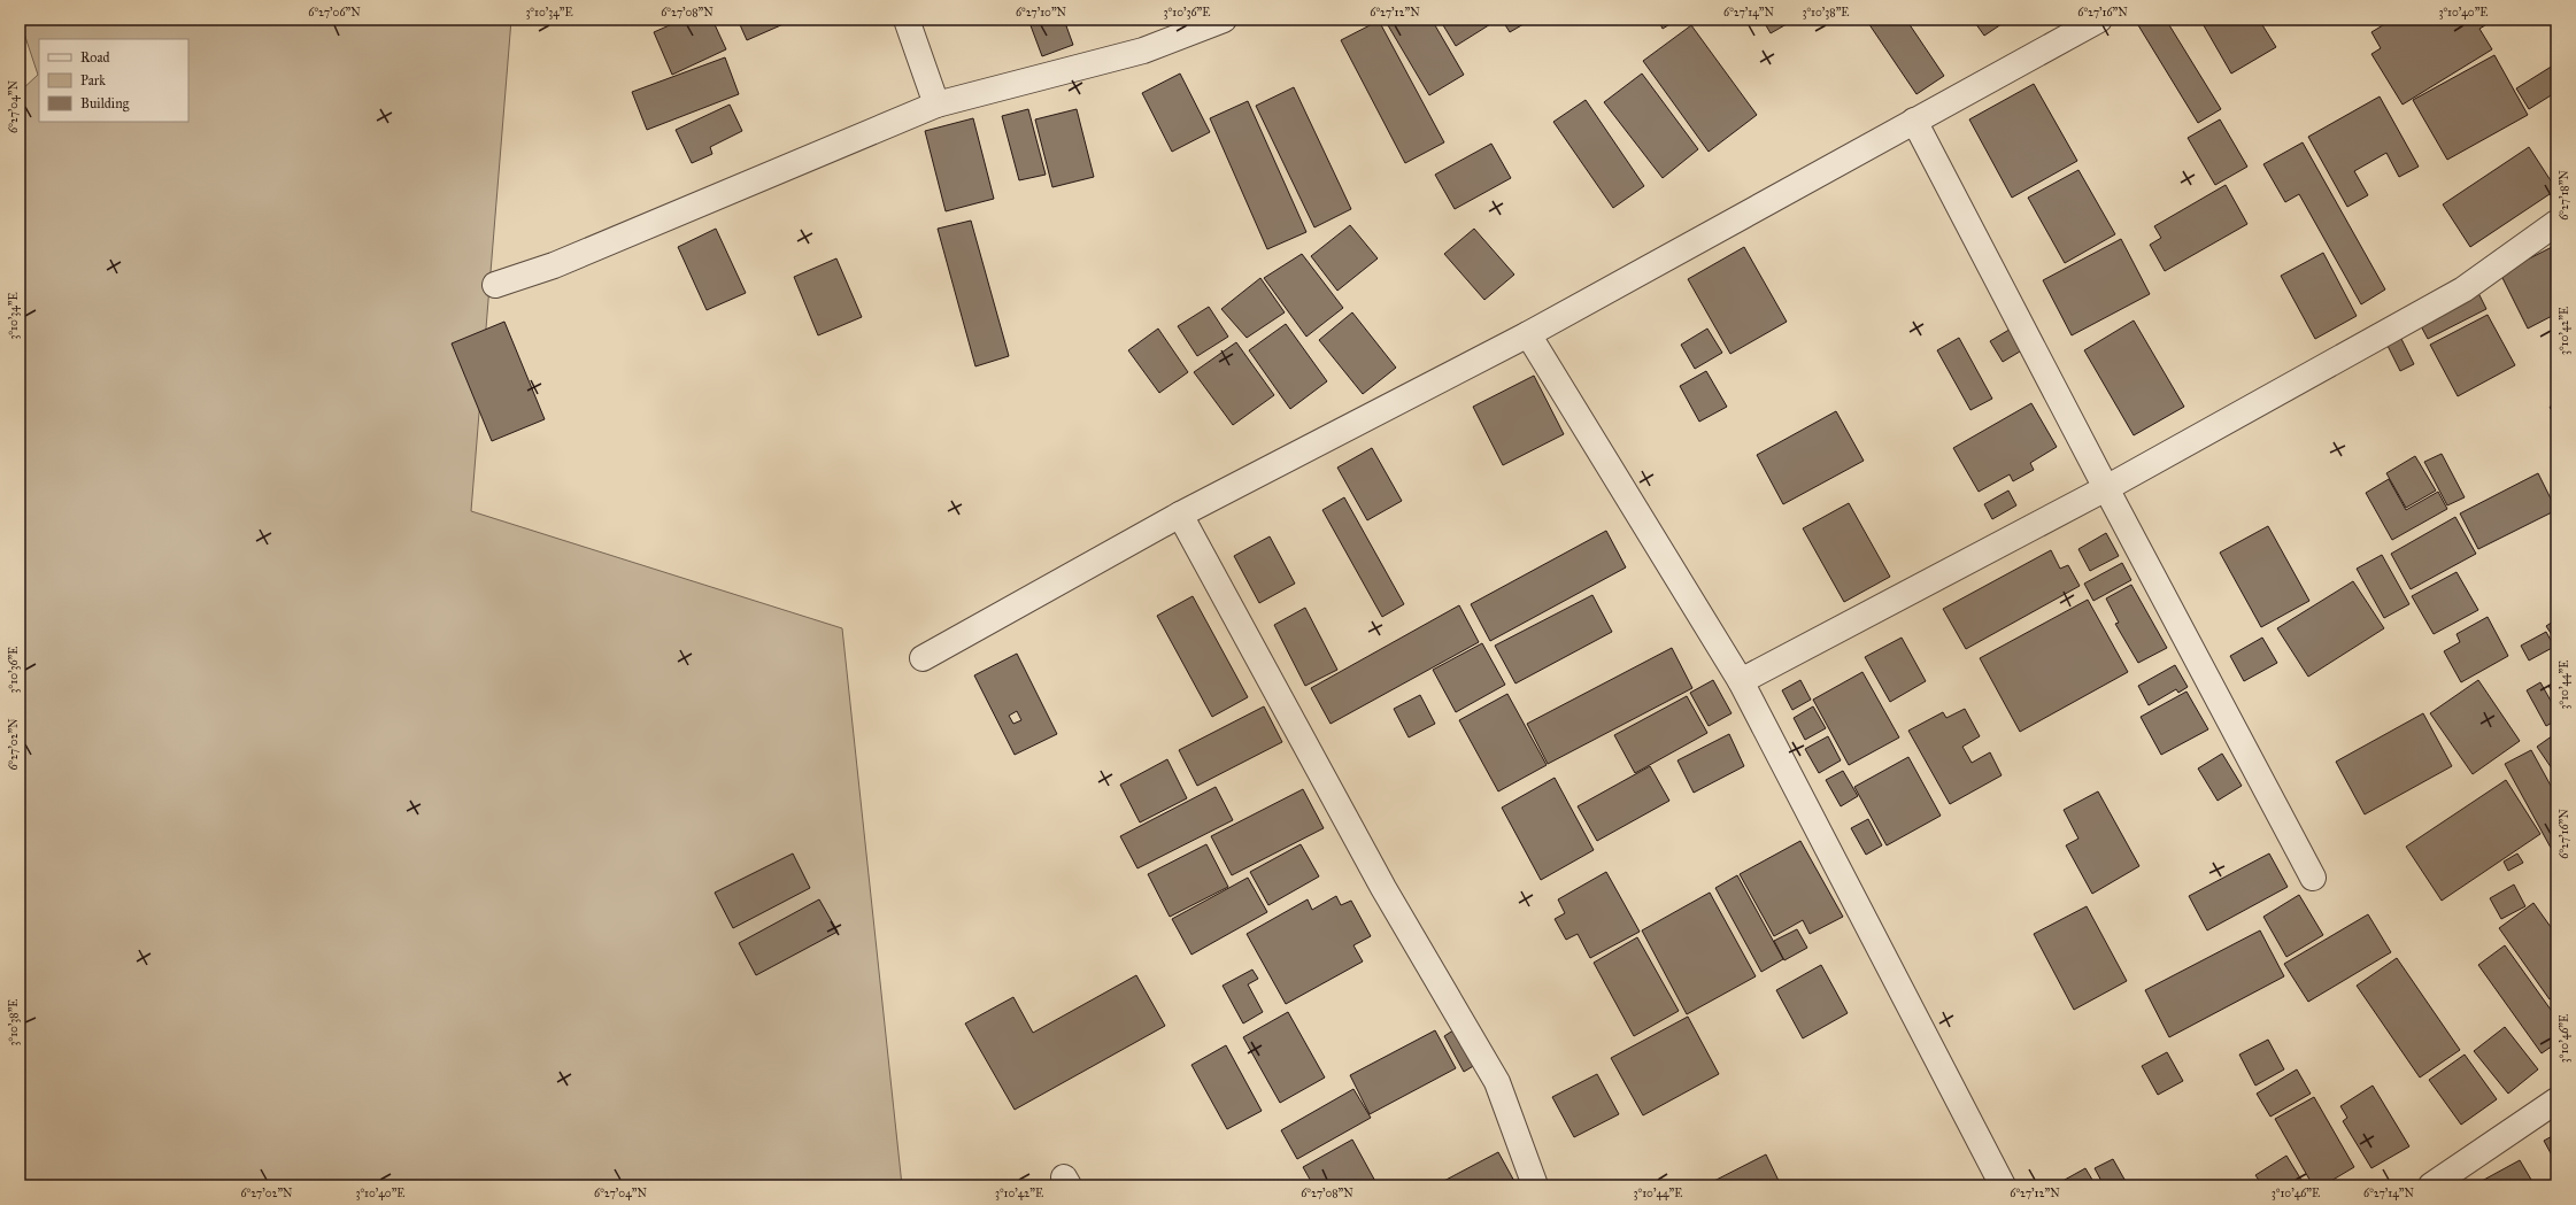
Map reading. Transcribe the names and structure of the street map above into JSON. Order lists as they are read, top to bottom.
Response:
{
  "legend": ["Road", "Park", "Building"],
  "coordinates": [
    "6°27'06\"N",
    "3°10'34\"E",
    "6°27'08\"N",
    "6°27'10\"N",
    "3°10'36\"E",
    "6°27'12\"N",
    "6°27'14\"N",
    "3°10'38\"E",
    "6°27'16\"N",
    "3°10'40\"E",
    "6°27'04\"N",
    "6°27'18\"N",
    "3°10'42\"E",
    "3°10'44\"E",
    "6°27'02\"N",
    "3°10'46\"E"
  ]
}
